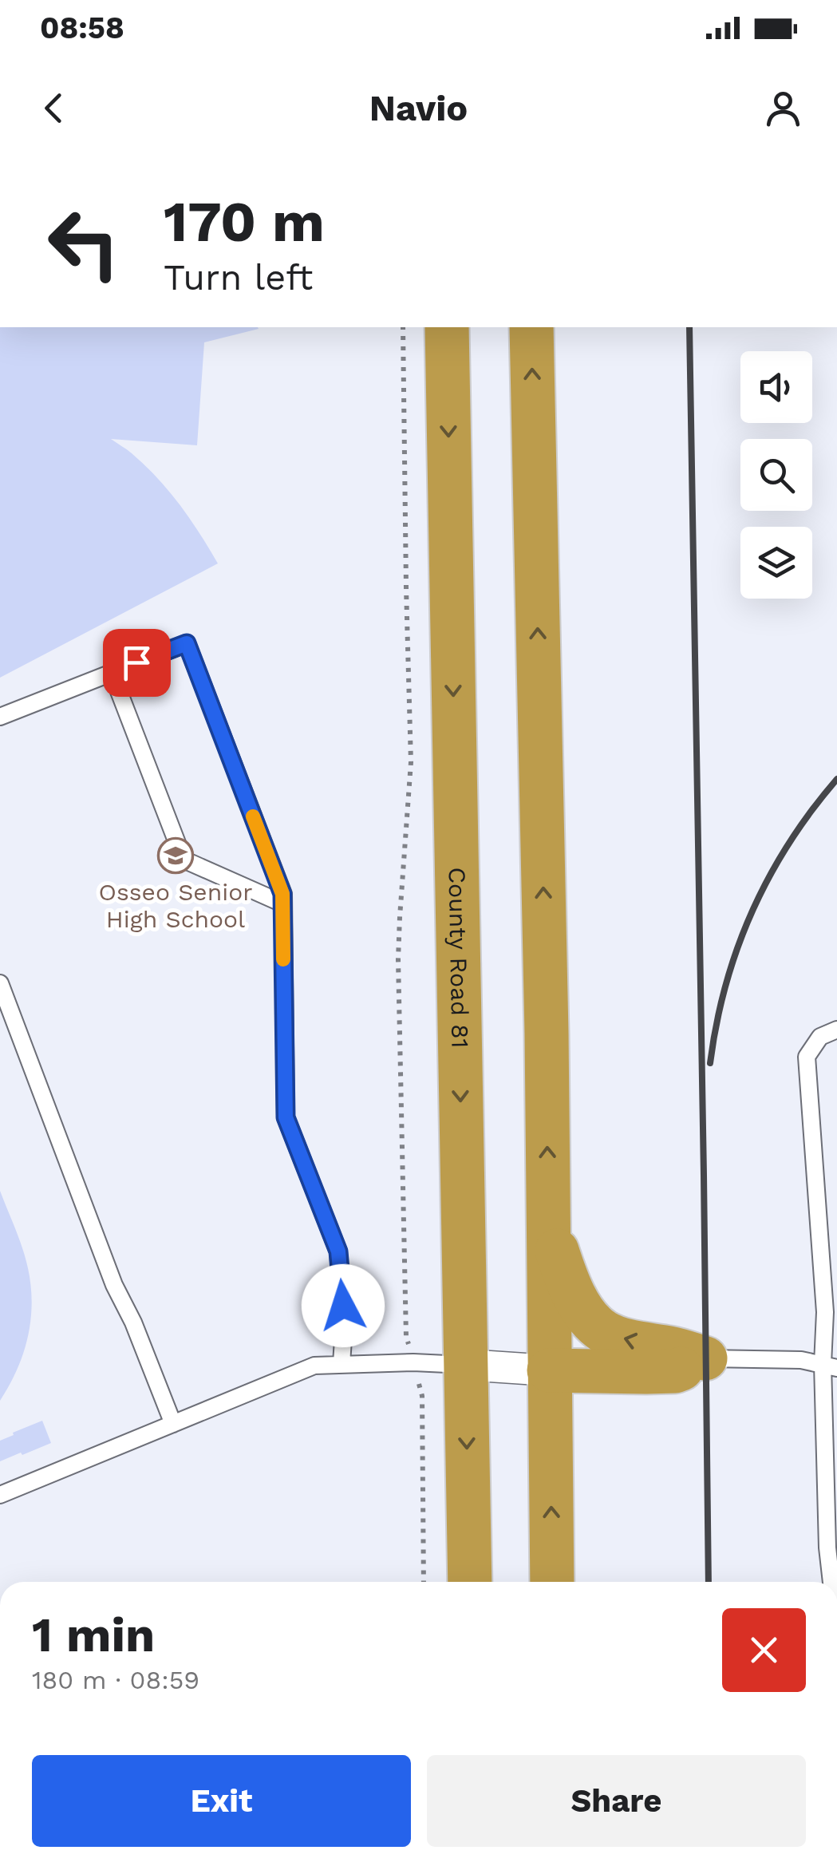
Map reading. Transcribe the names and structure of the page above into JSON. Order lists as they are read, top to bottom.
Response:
{
  "streets": {
    "highway": ["County Road 81"]
  },
  "places": {
    "school or university": ["Osseo Senior High School"]
  },
  "page": {
    "status": "08:58",
    "header": "Navio",
    "turn": ["170 m", "Turn left"],
    "heading": ["1 min", "180 m · 08:59"],
    "buttons": ["Exit", "Share"]
  }
}
